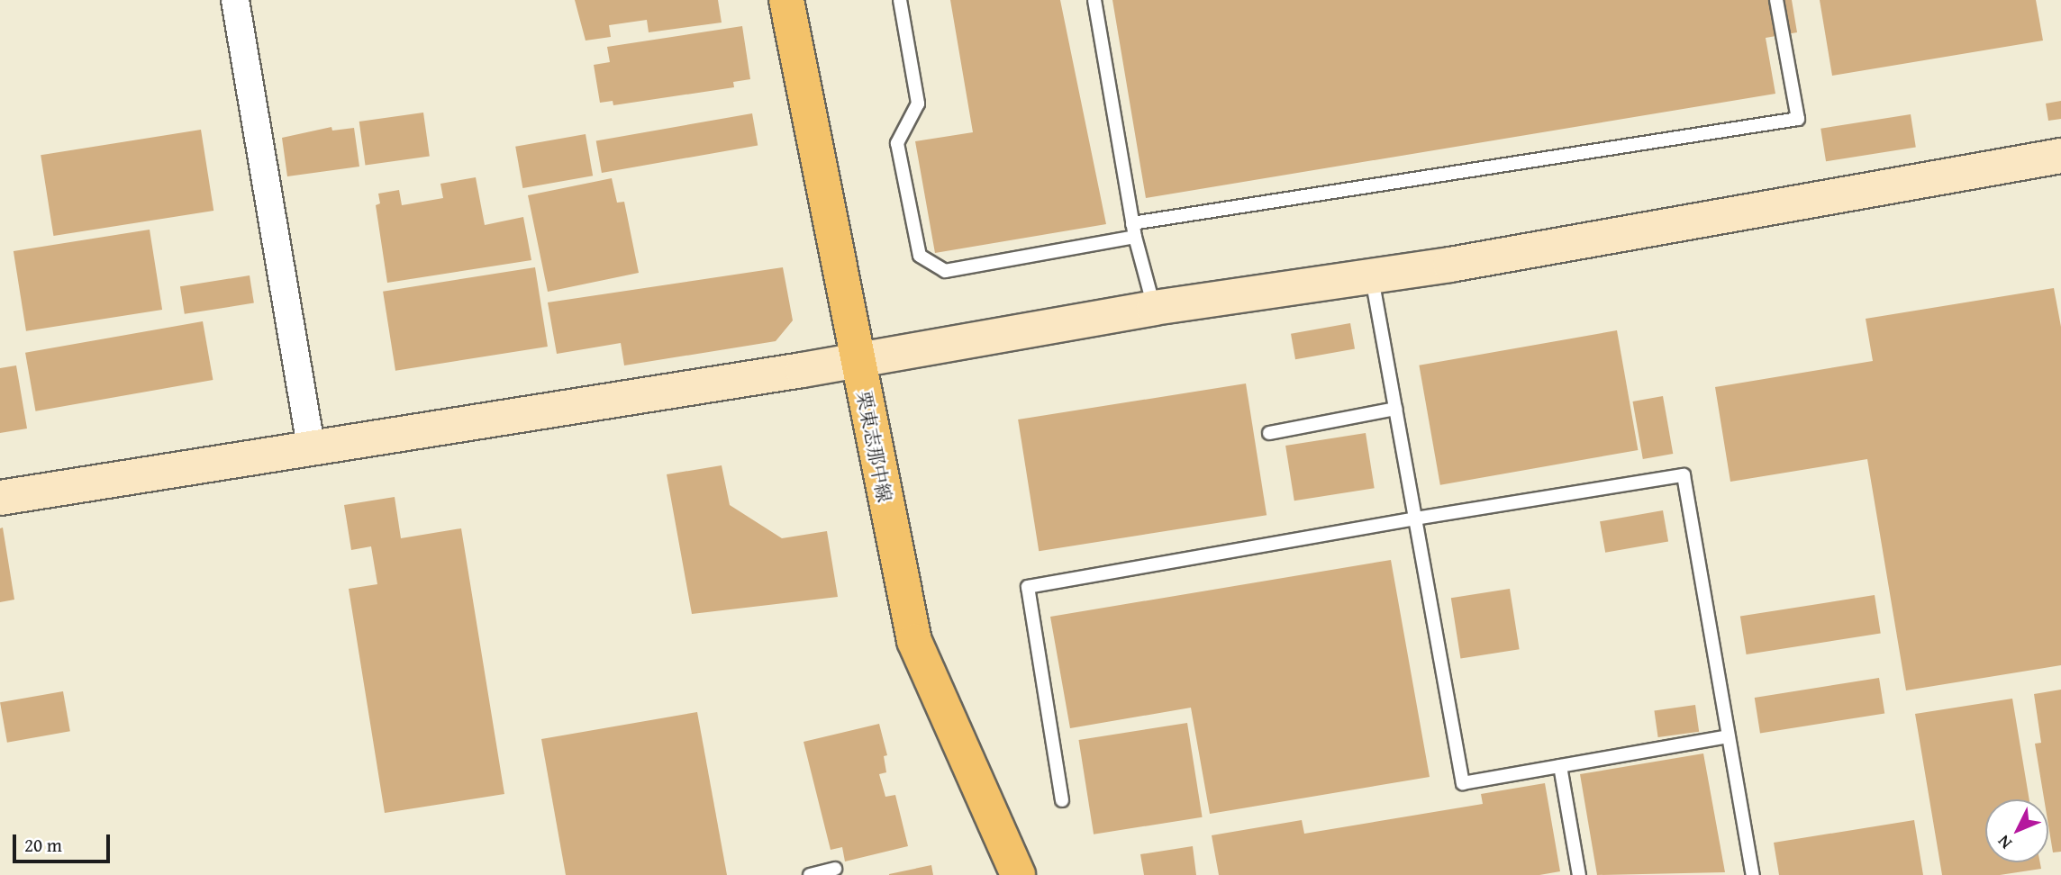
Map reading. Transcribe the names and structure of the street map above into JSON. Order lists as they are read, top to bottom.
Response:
{
  "streets": {
    "main road": ["栗東志那中線"]
  },
  "scale_bar": "20 m",
  "north": "bottom left"
}
